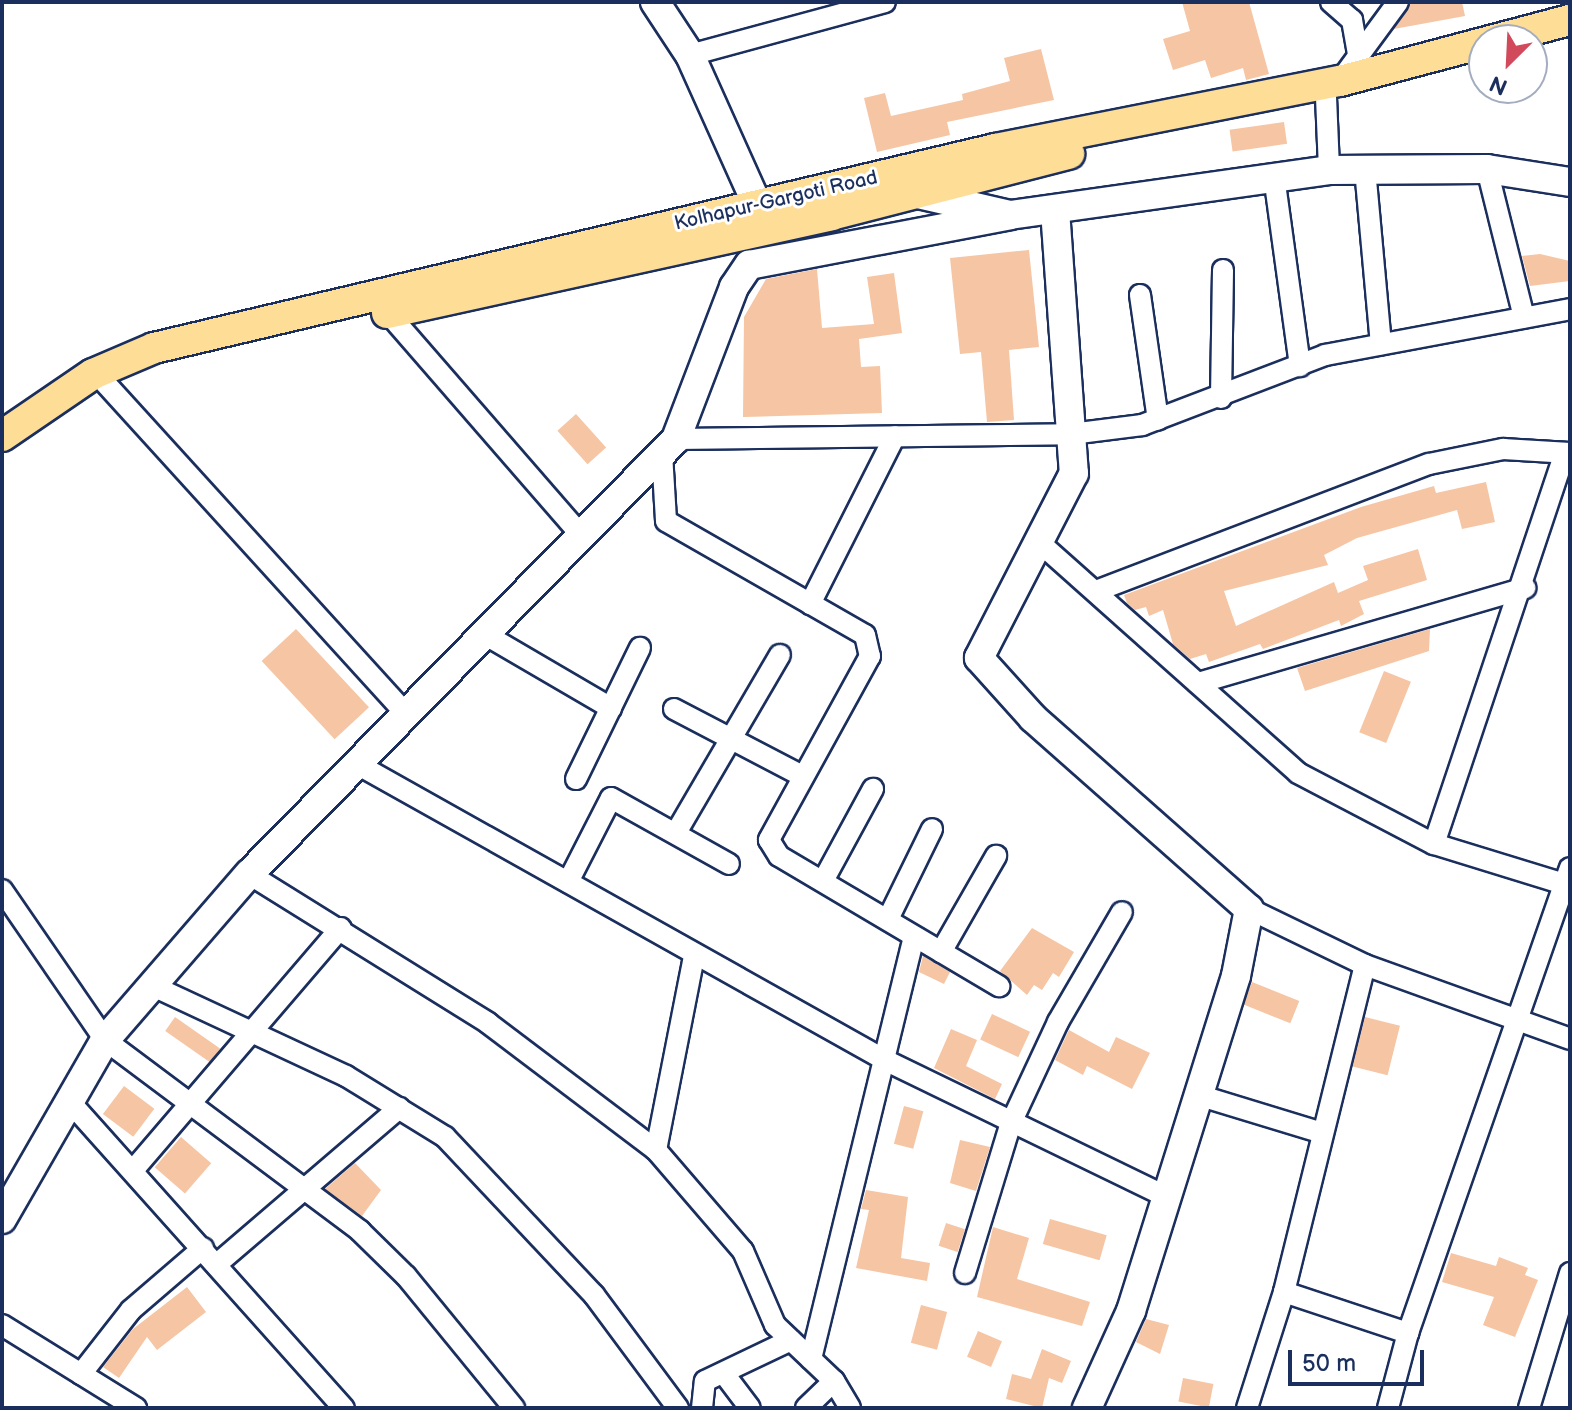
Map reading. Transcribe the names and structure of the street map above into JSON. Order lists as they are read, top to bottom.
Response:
{
  "streets": {
    "main road": ["Kolhapur-Gargoti Road"]
  },
  "scale_bar": "50 m",
  "north": "bottom left"
}
